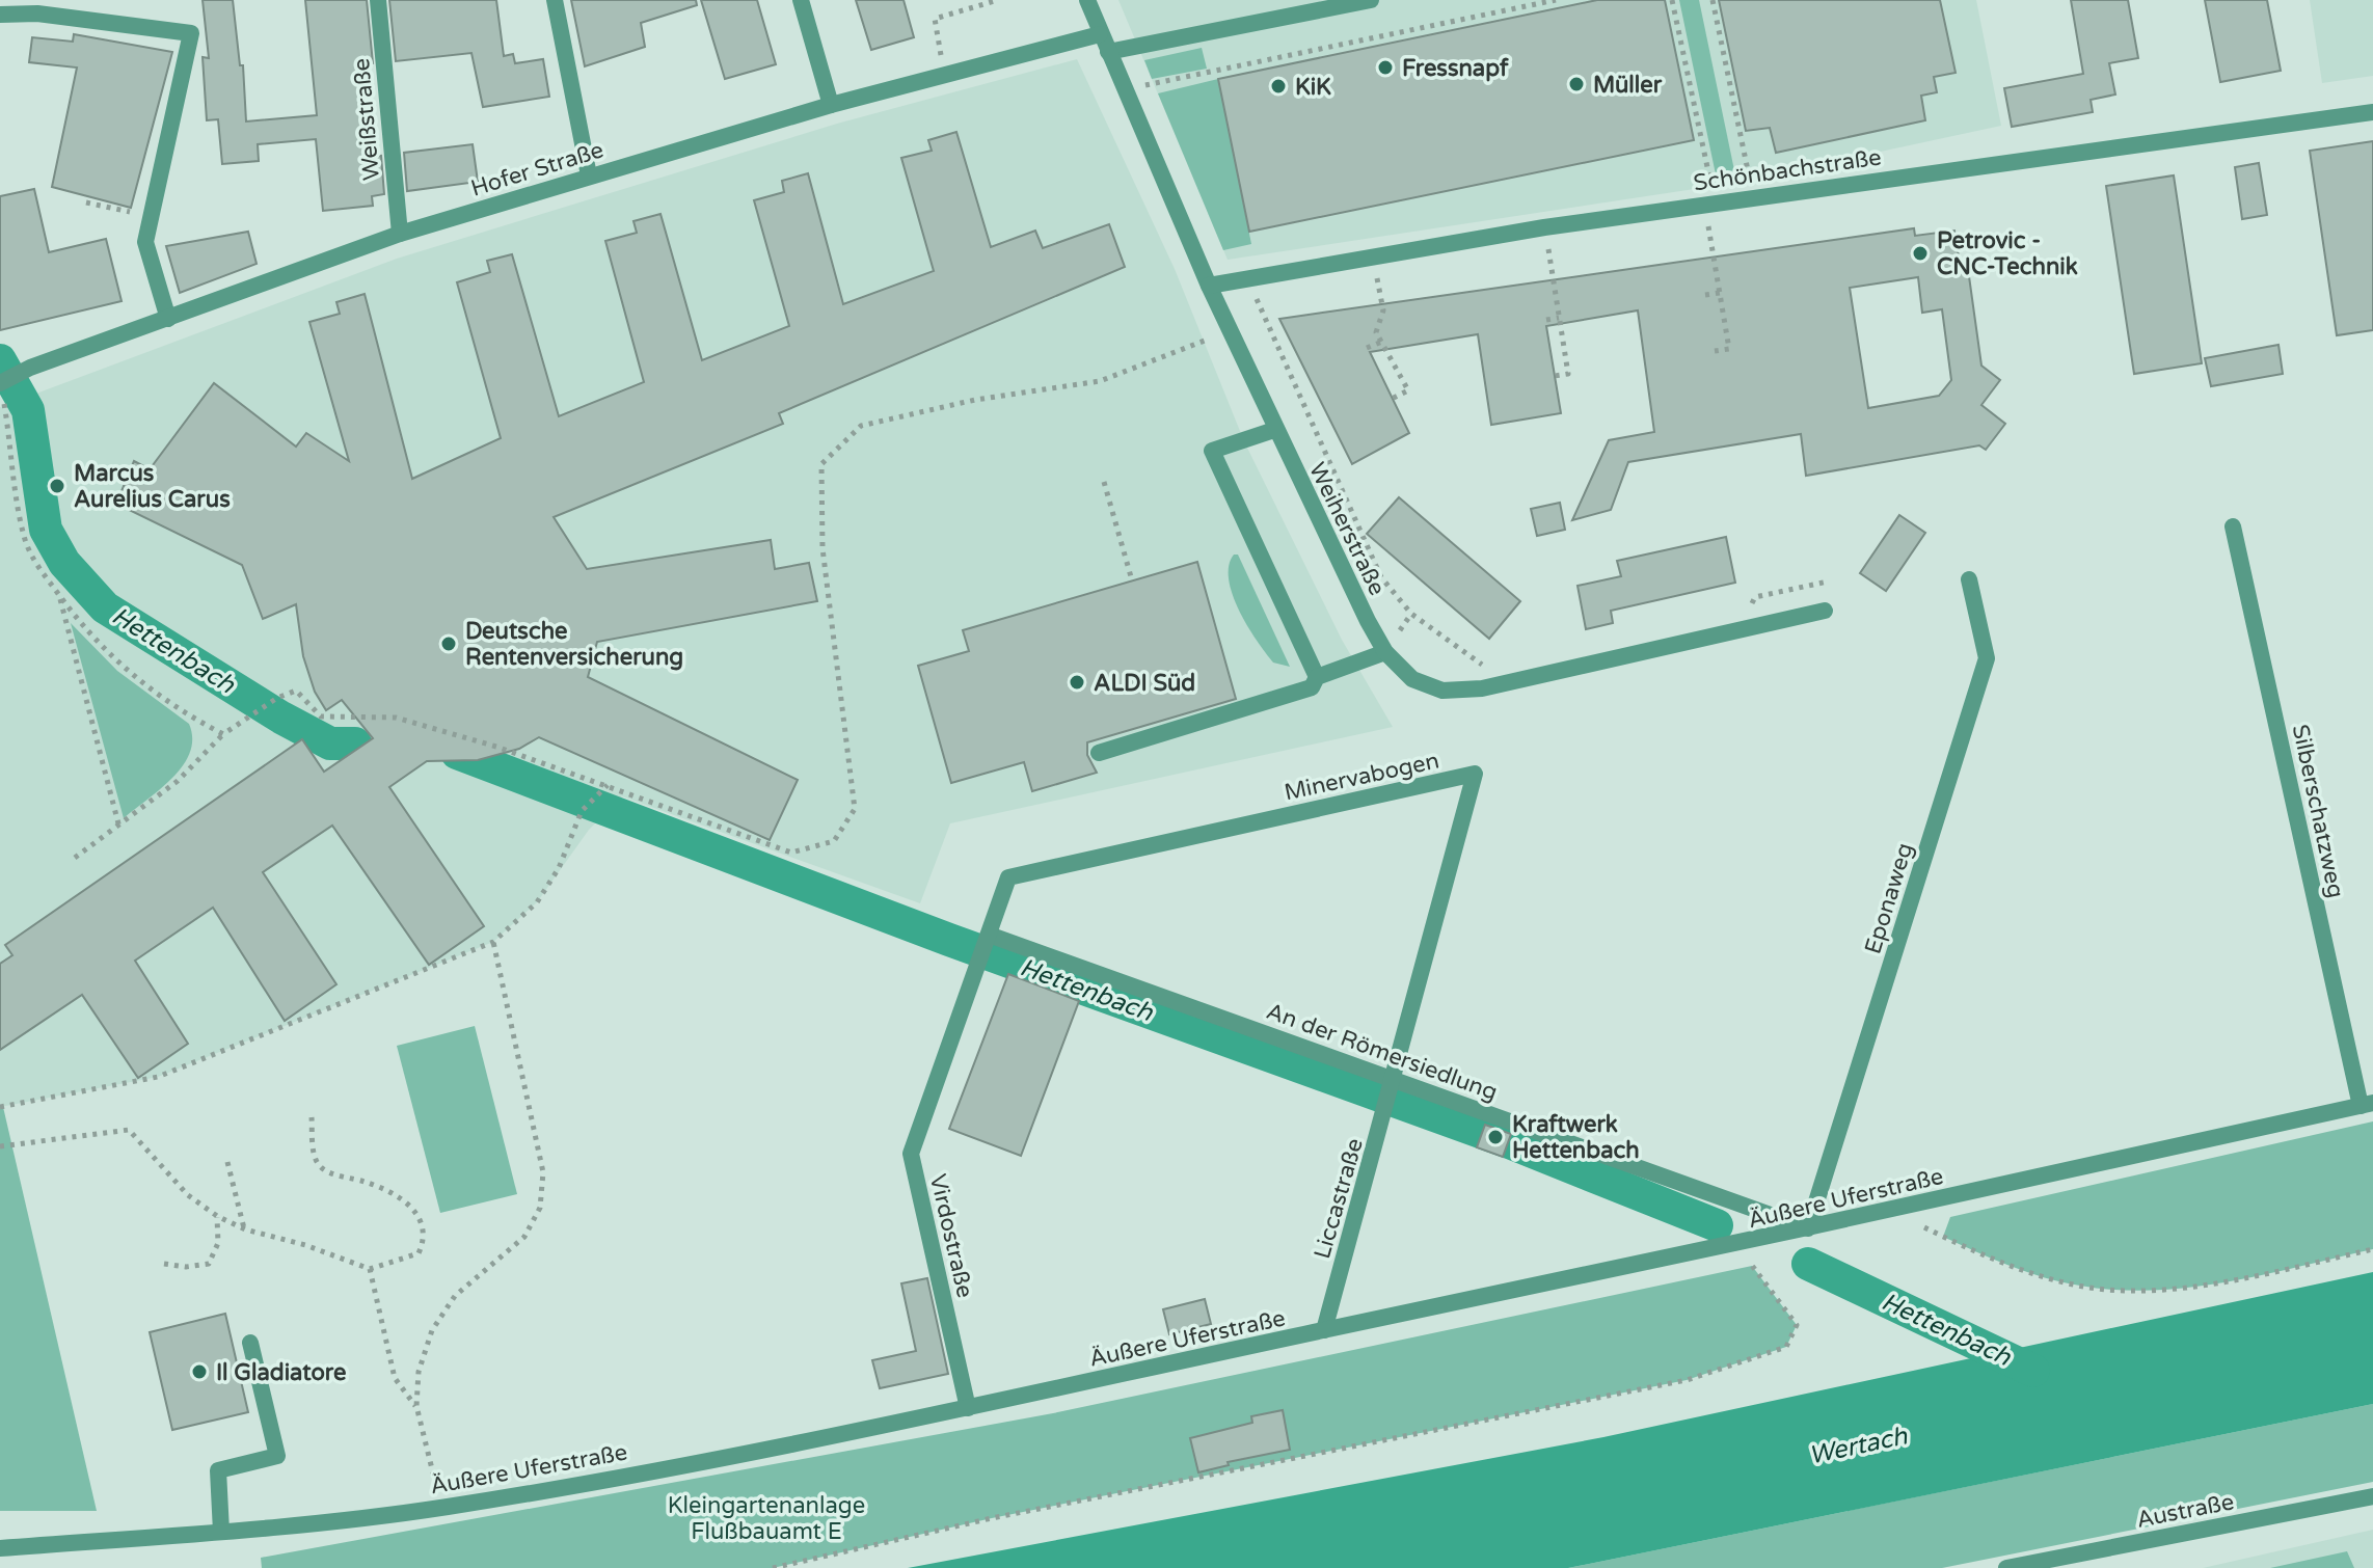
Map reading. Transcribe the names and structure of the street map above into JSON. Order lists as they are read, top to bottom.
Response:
{
  "streets": {
    "street": [
      "Weißstraße",
      "Hofer Straße",
      "Schönbachstraße",
      "Weiherstraße",
      "Minervabogen",
      "Silberschatzweg",
      "Eponaweg",
      "An der Römersiedlung",
      "Äußere Uferstraße",
      "Liccastraße",
      "Virdostraße",
      "Austraße"
    ]
  },
  "crossings": [
    ["Weißstraße", "Hofer Straße"],
    ["Hofer Straße", "Weiherstraße"],
    ["Schönbachstraße", "Weiherstraße"],
    ["Minervabogen", "An der Römersiedlung"],
    ["Minervabogen", "Liccastraße"],
    ["Minervabogen", "Virdostraße"],
    ["Silberschatzweg", "Äußere Uferstraße"],
    ["Eponaweg", "An der Römersiedlung"],
    ["Eponaweg", "Äußere Uferstraße"],
    ["An der Römersiedlung", "Äußere Uferstraße"],
    ["An der Römersiedlung", "Liccastraße"],
    ["An der Römersiedlung", "Virdostraße"],
    ["Äußere Uferstraße", "Liccastraße"],
    ["Äußere Uferstraße", "Virdostraße"]
  ],
  "water": ["Hettenbach", "Wertach"],
  "parks": ["Kleingartenanlage Flußbauamt E"],
  "places": [
    "Fressnapf",
    "Müller",
    "KiK",
    "Petrovic - CNC-Technik",
    "Marcus Aurelius Carus",
    "Deutsche Rentenversicherung",
    "ALDI Süd",
    "Kraftwerk Hettenbach",
    "Il Gladiatore"
  ]
}
